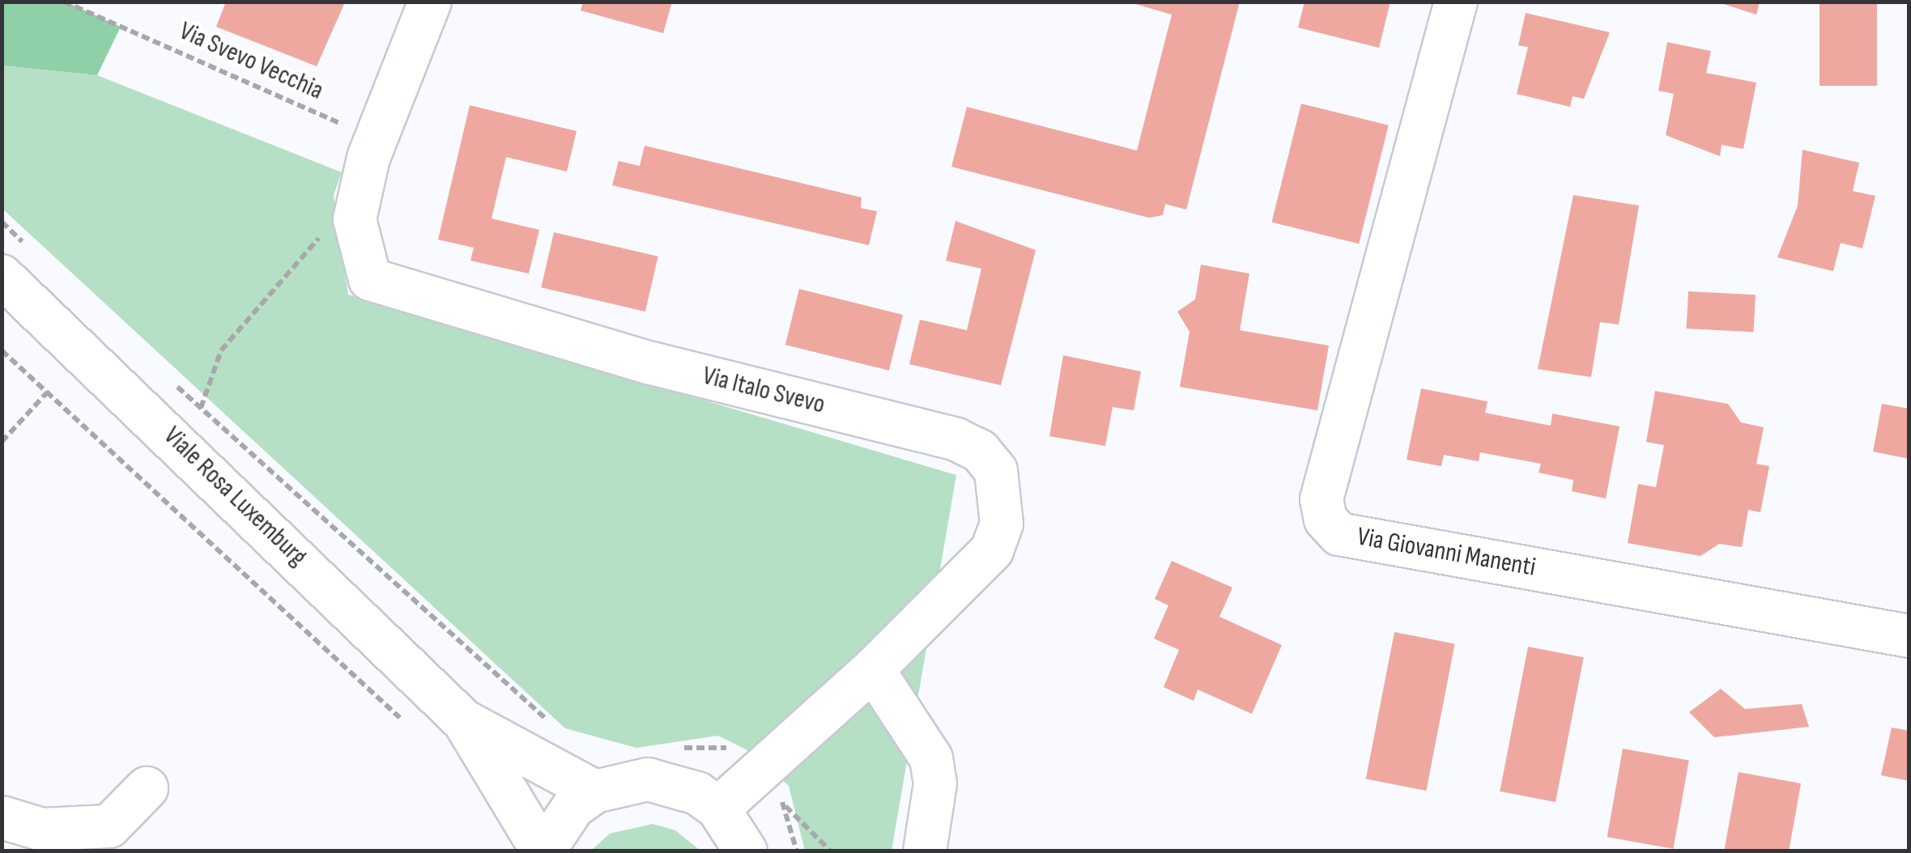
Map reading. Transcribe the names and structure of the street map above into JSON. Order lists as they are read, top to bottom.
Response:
{
  "streets": {
    "street": ["Via Italo Svevo", "Viale Rosa Luxemburg", "Via Giovanni Manenti"],
    "path": ["Via Svevo Vecchia"]
  },
  "crossings": [
    ["Via Svevo Vecchia", "Via Italo Svevo"]
  ]
}
